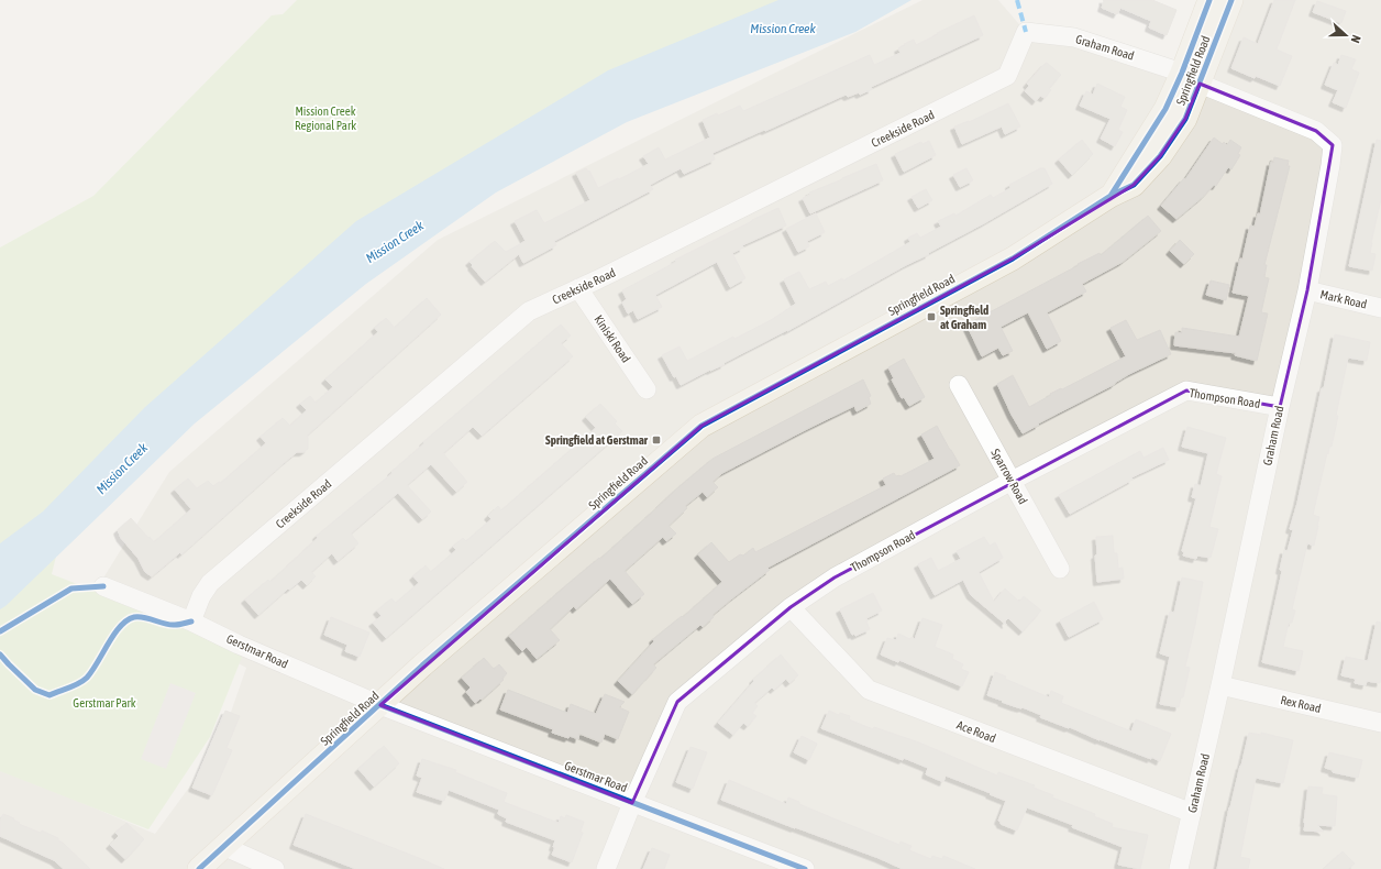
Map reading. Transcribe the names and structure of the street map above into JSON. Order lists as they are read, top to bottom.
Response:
{
  "streets": {
    "main road": ["Springfield Road"],
    "street": [
      "Graham Road",
      "Creekside Road",
      "Mark Road",
      "Kiniski Road",
      "Thompson Road",
      "Sparrow Road",
      "Gerstmar Road",
      "Rex Road",
      "Ace Road"
    ]
  },
  "crossings": [
    ["Graham Road", "Springfield Road"],
    ["Graham Road", "Creekside Road"],
    ["Graham Road", "Mark Road"],
    ["Graham Road", "Thompson Road"],
    ["Graham Road", "Rex Road"],
    ["Graham Road", "Ace Road"],
    ["Springfield Road", "Gerstmar Road"],
    ["Creekside Road", "Kiniski Road"],
    ["Creekside Road", "Gerstmar Road"],
    ["Thompson Road", "Sparrow Road"],
    ["Thompson Road", "Gerstmar Road"],
    ["Thompson Road", "Ace Road"]
  ],
  "water": ["Mission Creek"],
  "parks": ["Mission Creek Regional Park", "Gerstmar Park"],
  "places": {
    "transit": ["Springfield at Graham", "Springfield at Gerstmar"]
  },
  "north": "right"
}
